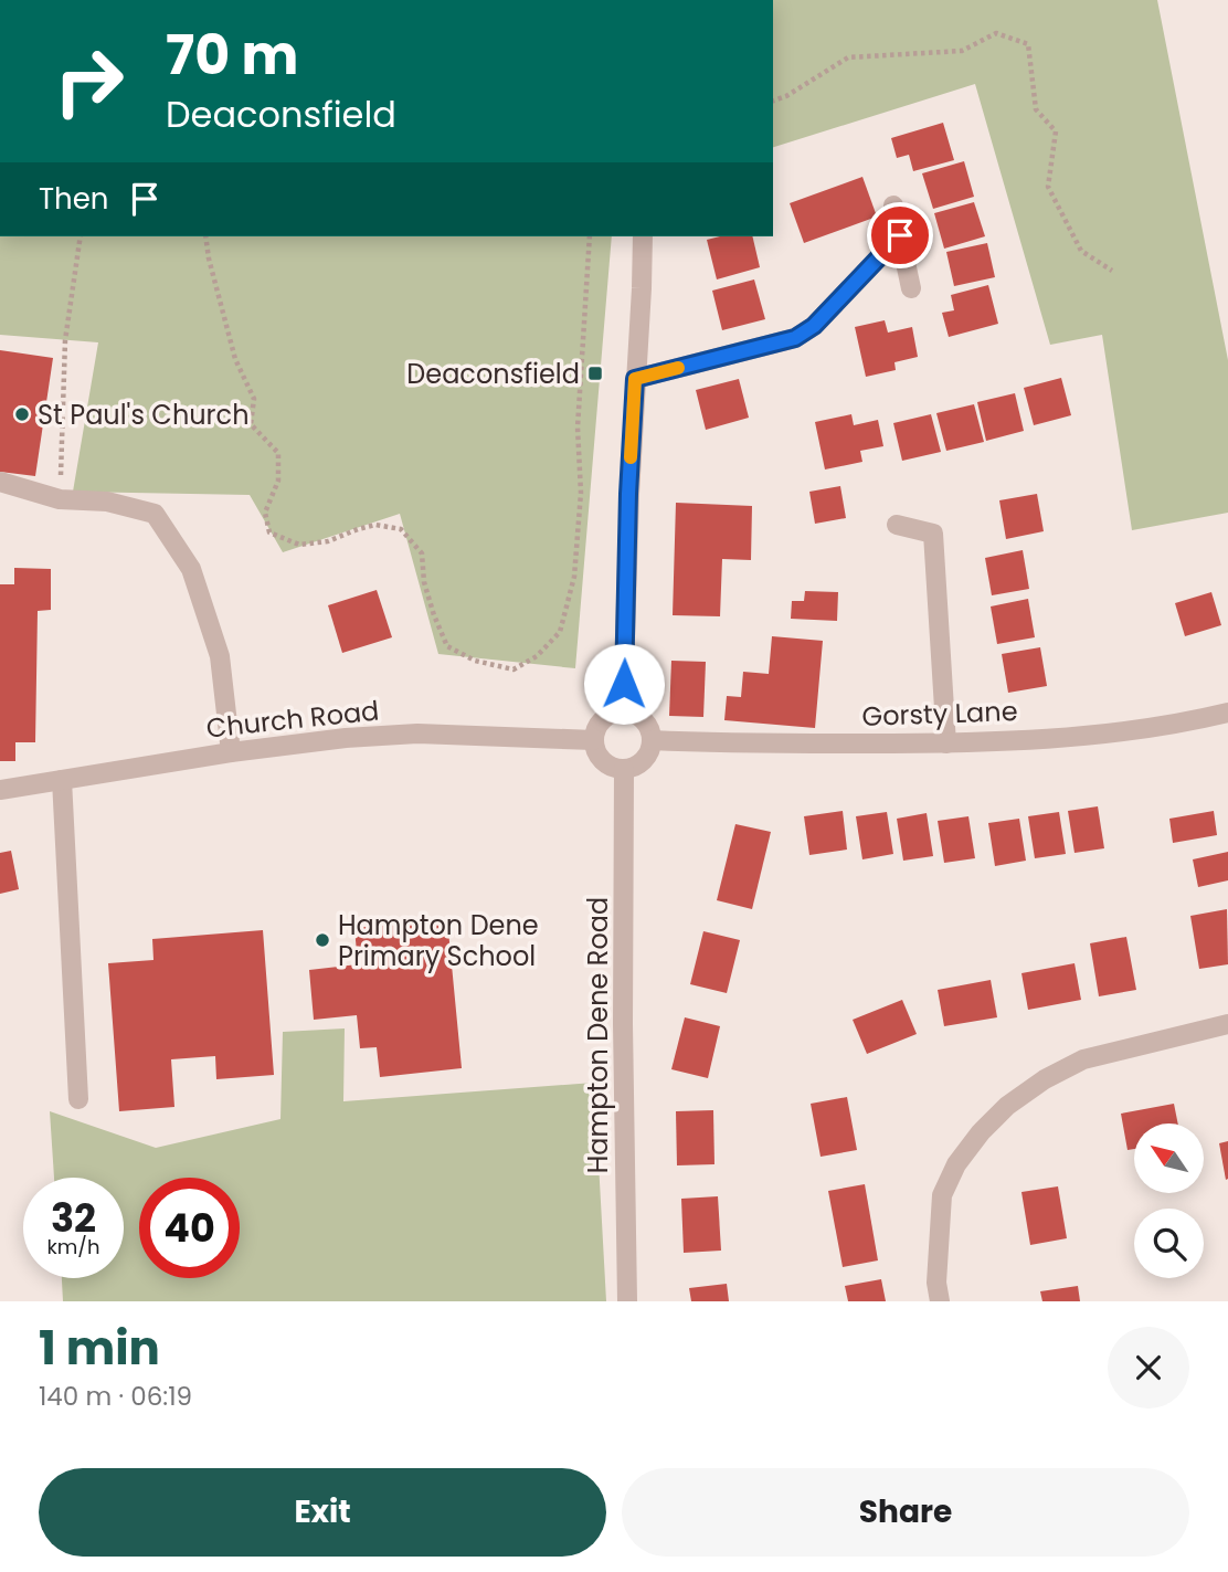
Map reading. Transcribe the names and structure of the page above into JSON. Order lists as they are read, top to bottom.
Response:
{
  "streets": {
    "street": ["Gorsty Lane", "Church Road", "Hampton Dene Road"]
  },
  "crossings": [
    ["Gorsty Lane", "Church Road"],
    ["Gorsty Lane", "Hampton Dene Road"],
    ["Church Road", "Hampton Dene Road"]
  ],
  "places": {
    "transit": ["Deaconsfield"],
    "other": ["St Paul's Church", "Hampton Dene Primary School"]
  },
  "north": "top left",
  "page": {
    "turn": ["70 m", "Deaconsfield"],
    "then": "Then",
    "speed": "32 km/h",
    "limit": "40",
    "heading": ["1 min", "140 m · 06:19"],
    "buttons": ["Exit", "Share"]
  }
}
